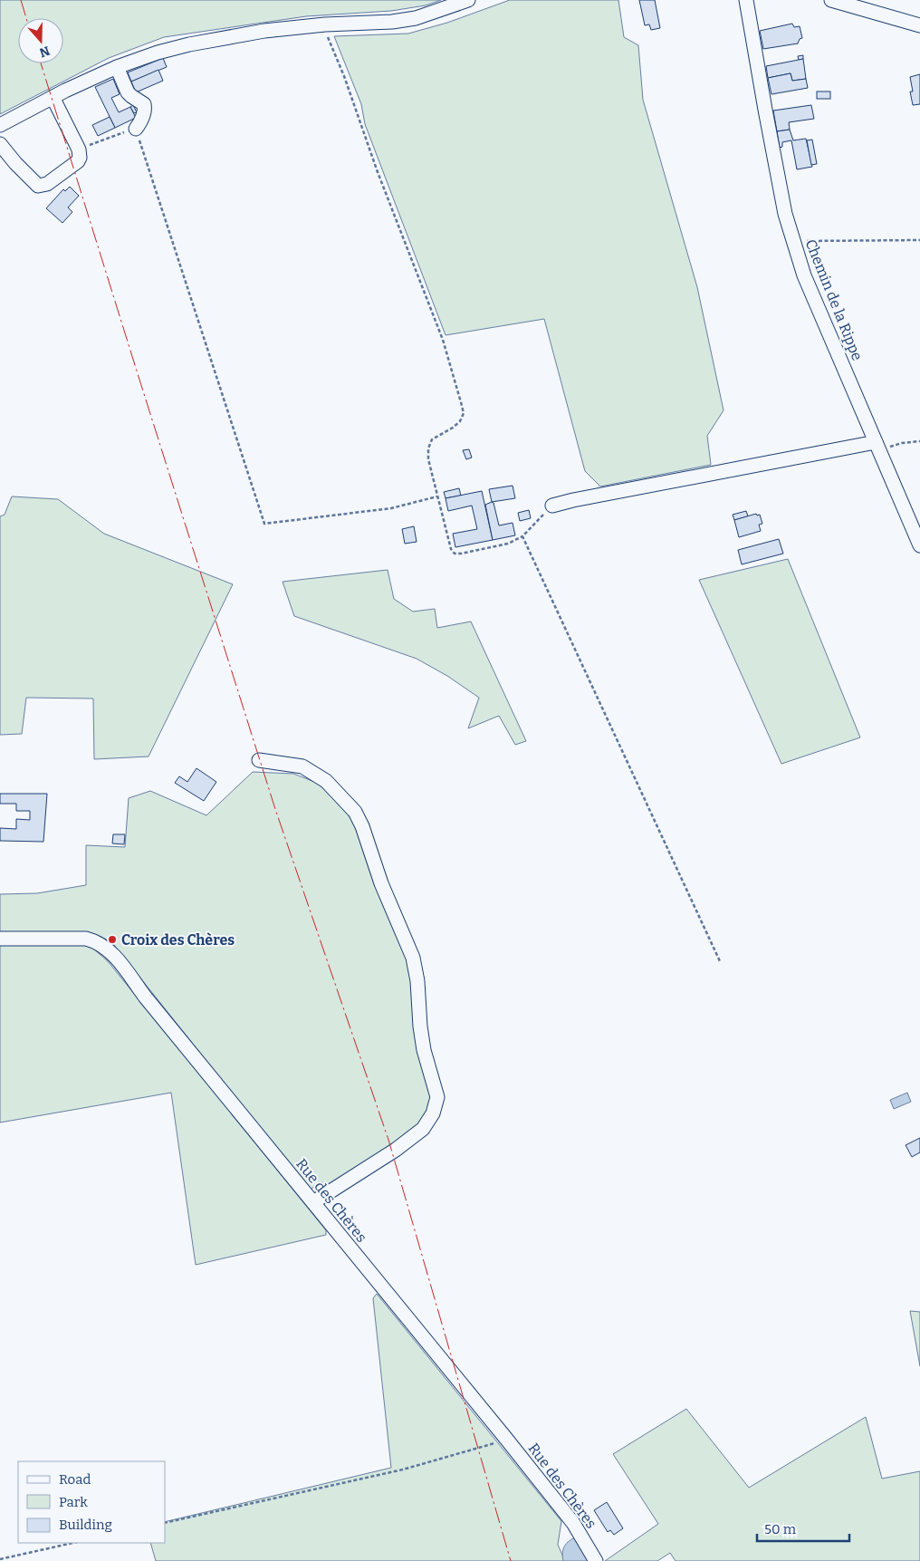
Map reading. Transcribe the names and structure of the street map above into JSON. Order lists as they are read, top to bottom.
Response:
{
  "streets": {
    "street": ["Chemin de la Rippe", "Rue des Chères"]
  },
  "places": ["Croix des Chères"],
  "legend": ["Road", "Park", "Building"],
  "scale_bar": "50 m",
  "north": "bottom"
}
